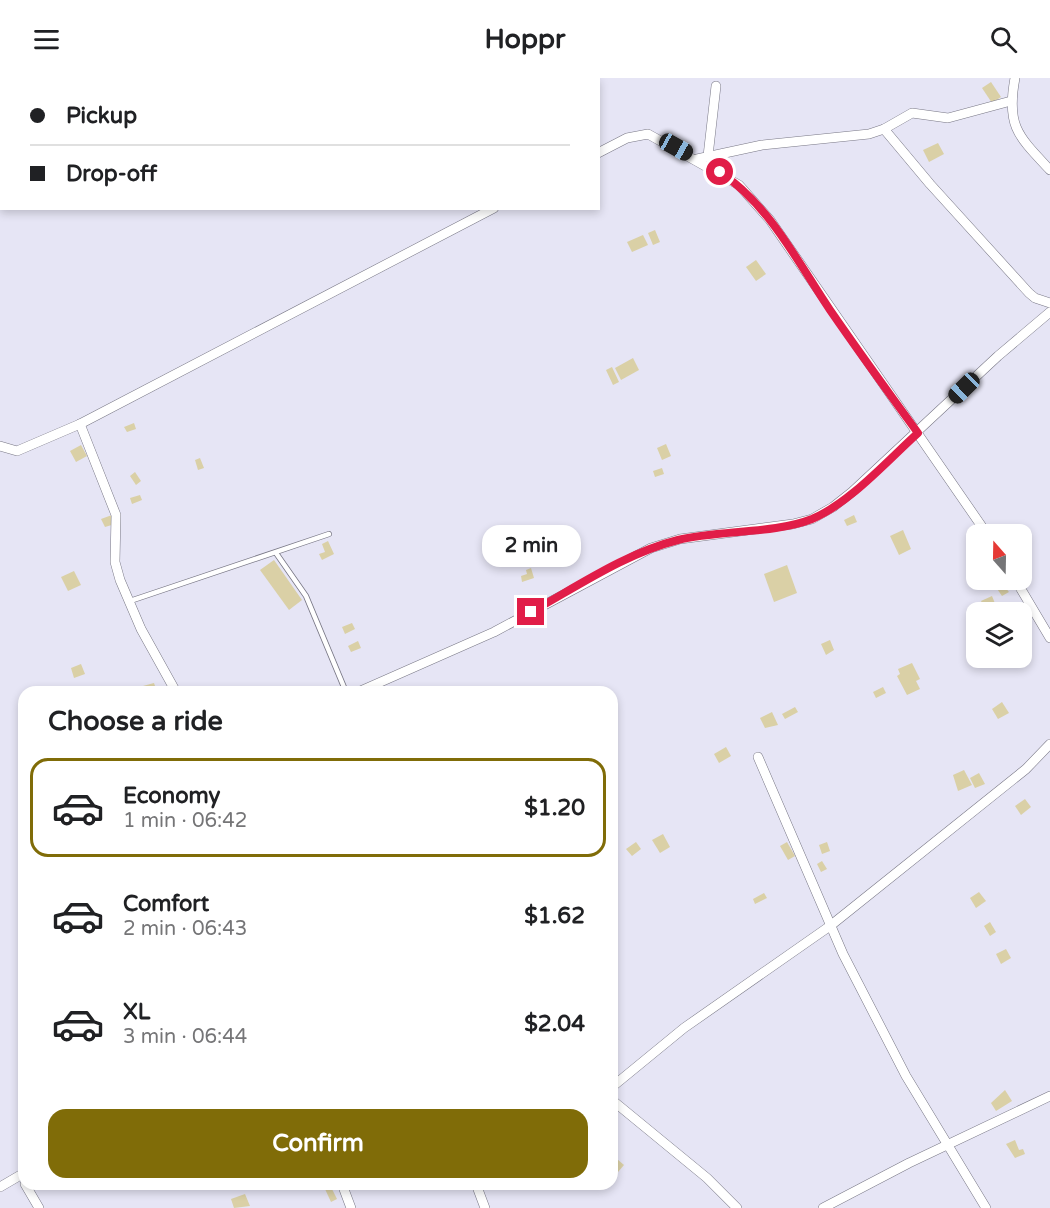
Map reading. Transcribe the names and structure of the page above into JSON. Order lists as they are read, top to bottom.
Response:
{
  "north": "top",
  "page": {
    "header": "Hoppr",
    "banner": ["Pickup", "Drop-off"],
    "bubble": "2 min",
    "heading": "Choose a ride",
    "list": [
      {
        "name": "Economy",
        "note": "1 min · 06:42",
        "value": "$1.20"
      },
      {
        "name": "Comfort",
        "note": "2 min · 06:43",
        "value": "$1.62"
      },
      {
        "name": "XL",
        "note": "3 min · 06:44",
        "value": "$2.04"
      }
    ],
    "buttons": "Confirm"
  }
}
